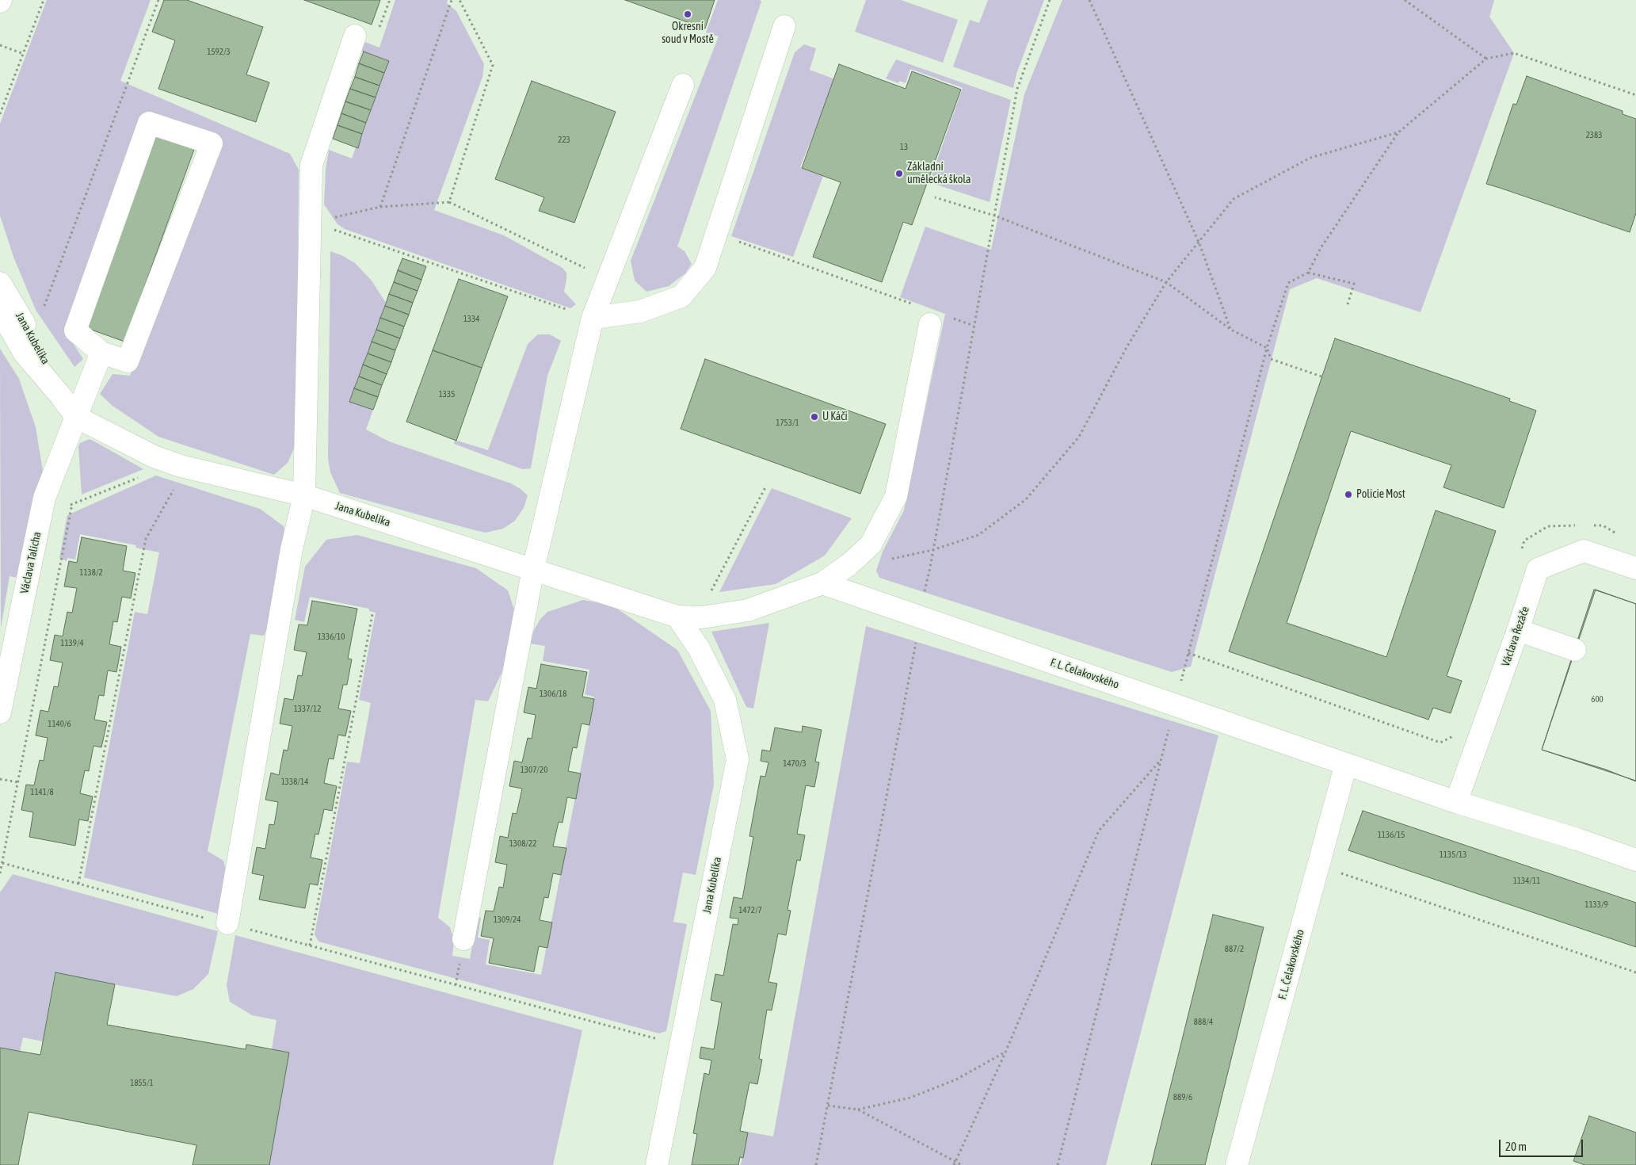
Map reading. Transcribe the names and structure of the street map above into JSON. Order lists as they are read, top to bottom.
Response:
{
  "streets": {
    "street": [
      "Jana Kubelíka",
      "Václava Talicha",
      "Václava Řezáče",
      "F. L. Čelakovského"
    ]
  },
  "crossings": [
    ["Jana Kubelíka", "Václava Talicha"],
    ["Jana Kubelíka", "F. L. Čelakovského"],
    ["Václava Řezáče", "F. L. Čelakovského"]
  ],
  "places": [
    "Okresní soud v Mostě",
    "Základní umělecká škola",
    "U Káči",
    "Policie Most"
  ],
  "house_numbers": [
    "1592/3",
    "2383",
    "223",
    "13",
    "1334",
    "1335",
    "1753/1",
    "1138/2",
    "1336/10",
    "1139/4",
    "1306/18",
    "600",
    "1337/12",
    "1140/6",
    "1470/3",
    "1307/20",
    "1338/14",
    "1141/8",
    "1136/15",
    "1308/22",
    "1135/13",
    "1134/11",
    "1133/9",
    "1472/7",
    "1309/24",
    "887/2",
    "888/4",
    "1855/1",
    "889/6"
  ],
  "scale_bar": "20 m"
}
